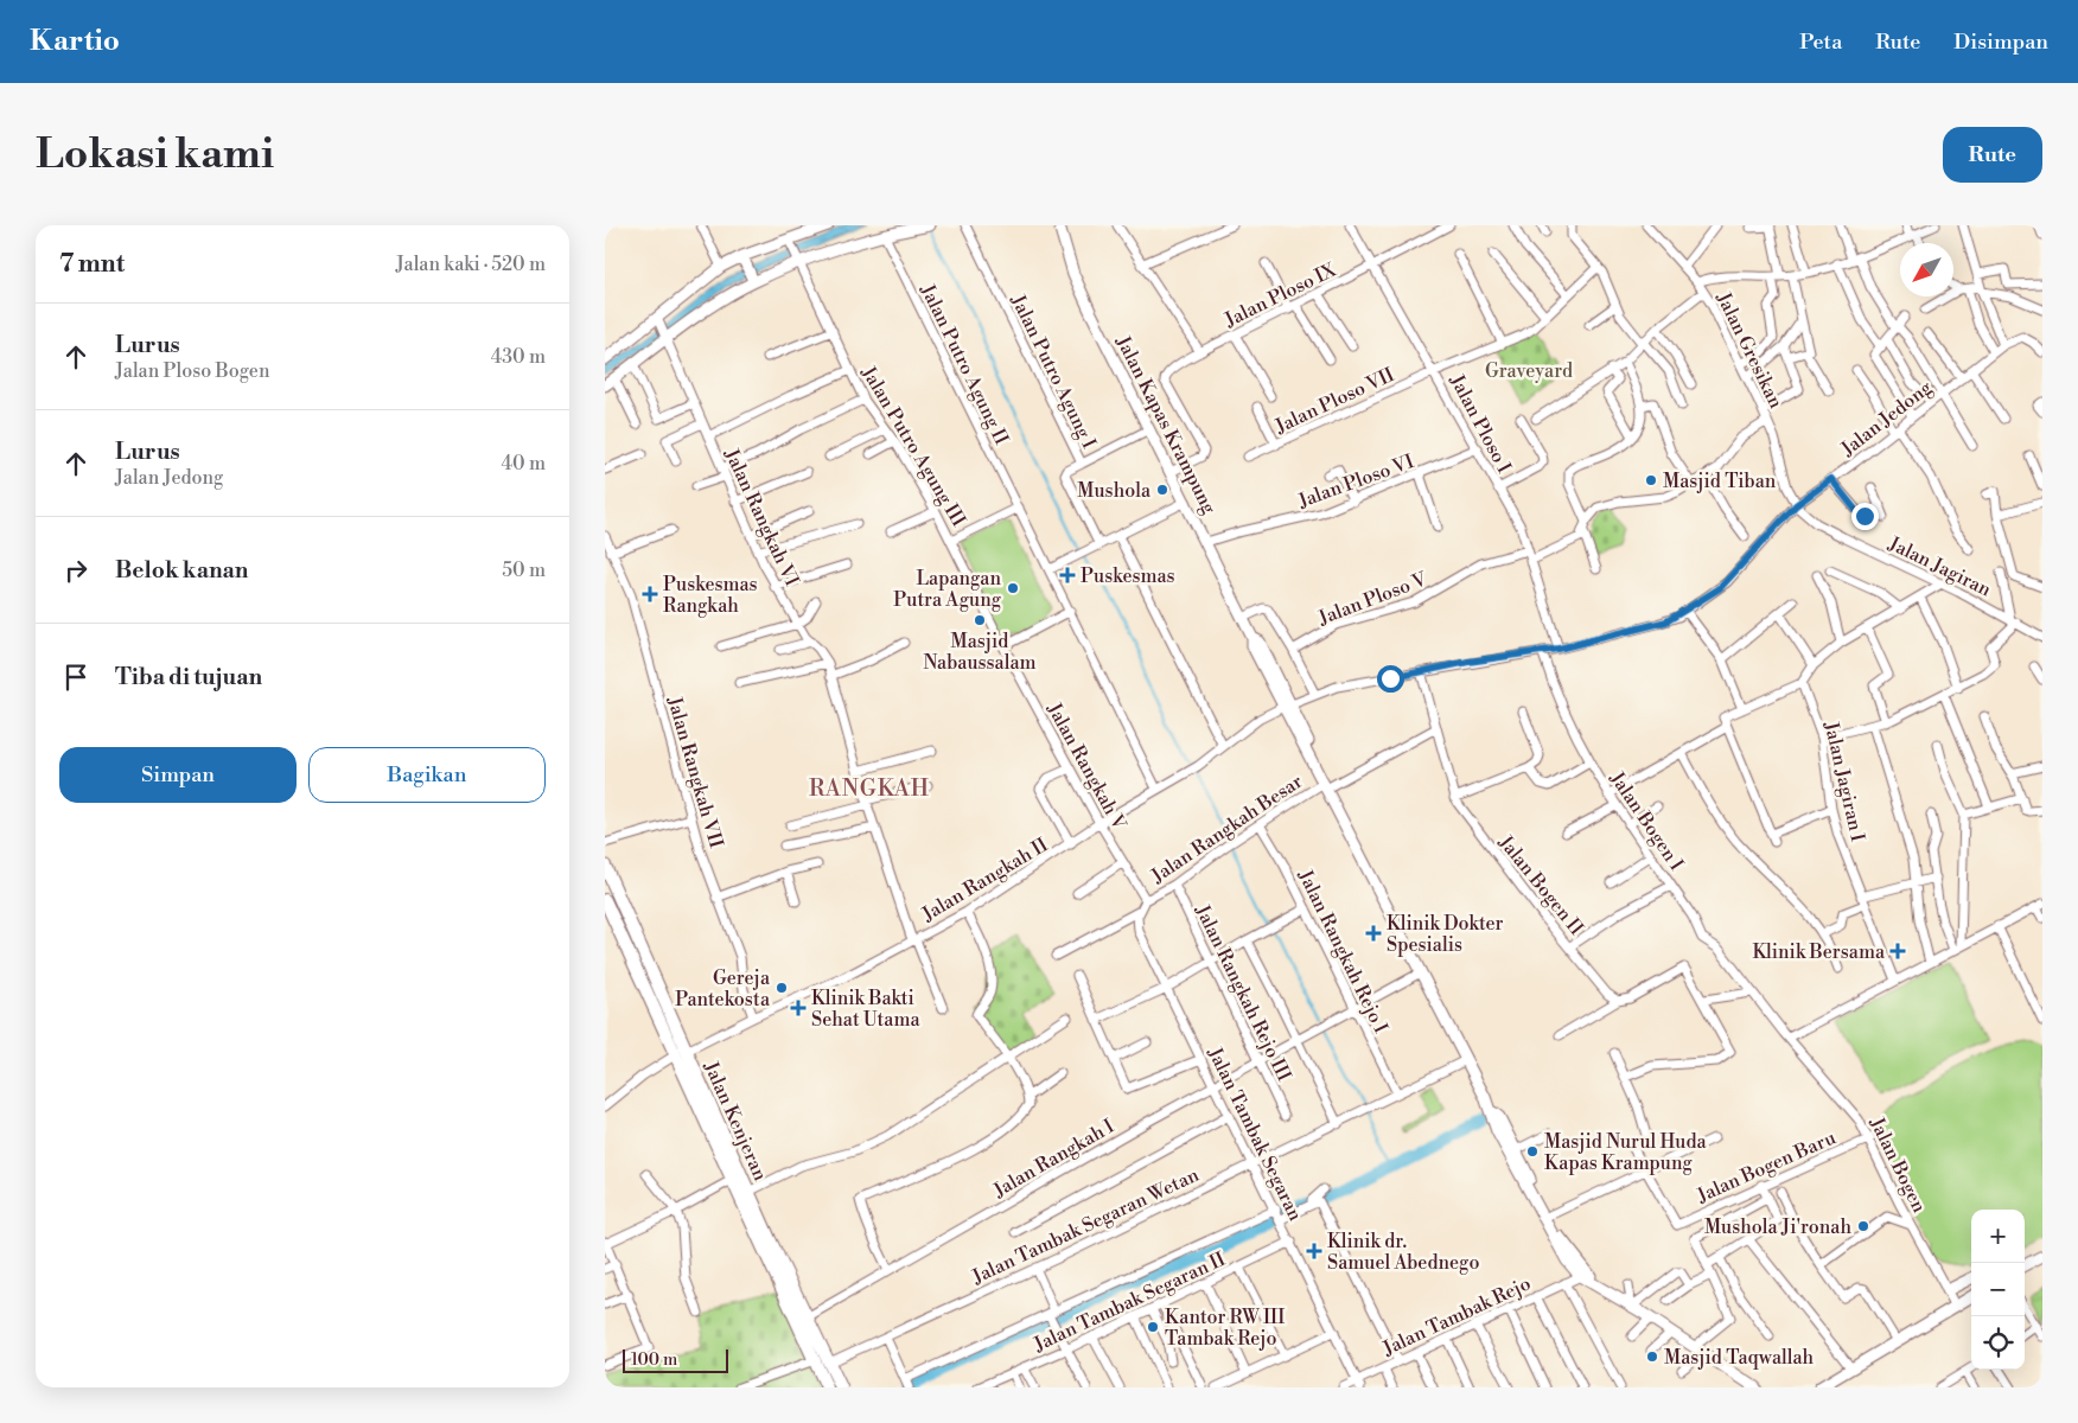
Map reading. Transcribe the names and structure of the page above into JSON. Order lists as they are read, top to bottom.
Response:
{
  "streets": {
    "highway": ["Jalan Kenjeran"],
    "main road": ["Jalan Kapas Krampung"],
    "street": [
      "Jalan Ploso IX",
      "Jalan Gresikan",
      "Jalan Putro Agung II",
      "Jalan Putro Agung I",
      "Jalan Ploso VII",
      "Jalan Jedong",
      "Jalan Ploso I",
      "Jalan Putro Agung III",
      "Jalan Ploso VI",
      "Jalan Rangkah VI",
      "Jalan Jagiran",
      "Jalan Ploso V",
      "Jalan Rangkah V",
      "Jalan Rangkah VII",
      "Jalan Jagiran I",
      "Jalan Bogen I",
      "Jalan Rangkah Besar",
      "Jalan Rangkah II",
      "Jalan Bogen II",
      "Jalan Rangkah Rejo I",
      "Jalan Rangkah Rejo III",
      "Jalan Tambak Segaran",
      "Jalan Rangkah I",
      "Jalan Bogen",
      "Jalan Bogen Baru",
      "Jalan Tambak Segaran Wetan",
      "Jalan Tambak Segaran II",
      "Jalan Tambak Rejo"
    ]
  },
  "crossings": [
    ["Jalan Ploso IX", "Jalan Ploso I"],
    ["Jalan Ploso IX", "Jalan Kapas Krampung"],
    ["Jalan Gresikan", "Jalan Jedong"],
    ["Jalan Gresikan", "Jalan Jagiran"],
    ["Jalan Putro Agung I", "Jalan Kapas Krampung"],
    ["Jalan Ploso VII", "Jalan Ploso I"],
    ["Jalan Jedong", "Jalan Ploso I"],
    ["Jalan Jedong", "Jalan Jagiran"],
    ["Jalan Jedong", "Jalan Rangkah II"],
    ["Jalan Ploso I", "Jalan Ploso VI"],
    ["Jalan Ploso I", "Jalan Ploso V"],
    ["Jalan Ploso I", "Jalan Rangkah II"],
    ["Jalan Kapas Krampung", "Jalan Ploso VI"],
    ["Jalan Kapas Krampung", "Jalan Rangkah Besar"],
    ["Jalan Kapas Krampung", "Jalan Rangkah II"],
    ["Jalan Kapas Krampung", "Jalan Rangkah I"],
    ["Jalan Kapas Krampung", "Jalan Tambak Rejo"],
    ["Jalan Putro Agung III", "Jalan Rangkah V"],
    ["Jalan Rangkah VI", "Jalan Rangkah II"],
    ["Jalan Rangkah V", "Jalan Rangkah Besar"],
    ["Jalan Rangkah V", "Jalan Rangkah II"],
    ["Jalan Rangkah VII", "Jalan Rangkah II"],
    ["Jalan Bogen I", "Jalan Rangkah II"],
    ["Jalan Bogen I", "Jalan Bogen"],
    ["Jalan Rangkah Besar", "Jalan Bogen II"],
    ["Jalan Rangkah Besar", "Jalan Rangkah Rejo I"],
    ["Jalan Rangkah Besar", "Jalan Rangkah Rejo III"],
    ["Jalan Rangkah II", "Jalan Bogen II"],
    ["Jalan Rangkah II", "Jalan Kenjeran"],
    ["Jalan Rangkah Rejo I", "Jalan Rangkah I"],
    ["Jalan Rangkah Rejo I", "Jalan Tambak Segaran Wetan"],
    ["Jalan Rangkah Rejo III", "Jalan Rangkah I"],
    ["Jalan Kenjeran", "Jalan Rangkah I"],
    ["Jalan Kenjeran", "Jalan Tambak Segaran Wetan"],
    ["Jalan Tambak Segaran", "Jalan Rangkah I"],
    ["Jalan Tambak Segaran", "Jalan Tambak Segaran Wetan"],
    ["Jalan Tambak Segaran", "Jalan Tambak Segaran II"],
    ["Jalan Tambak Segaran", "Jalan Tambak Rejo"],
    ["Jalan Bogen", "Jalan Bogen Baru"]
  ],
  "districts": ["RANGKAH"],
  "parks": ["Graveyard"],
  "places": {
    "other": [
      "Masjid Tiban",
      "Mushola",
      "Lapangan Putra Agung",
      "Masjid Nabaussalam",
      "Gereja Pantekosta",
      "Masjid Nurul Huda Kapas Krampung",
      "Mushola Ji'ronah",
      "Kantor RW III Tambak Rejo",
      "Masjid Taqwallah"
    ],
    "health": [
      "Puskesmas",
      "Puskesmas Rangkah",
      "Klinik Dokter Spesialis",
      "Klinik Bersama",
      "Klinik Bakti Sehat Utama",
      "Klinik dr. Samuel Abednego"
    ]
  },
  "scale_bar": "100 m",
  "north": "bottom left",
  "page": {
    "header": "Kartio",
    "nav": ["Peta", "Rute", "Disimpan"],
    "buttons": [
      "Rute",
      ["Simpan", "Bagikan"]
    ],
    "title": "Lokasi kami",
    "heading": ["7 mnt", "Jalan kaki · 520 m"],
    "list": [
      ["Lurus", "Jalan Ploso Bogen", "430 m"],
      ["Lurus", "Jalan Jedong", "40 m"],
      ["Belok kanan", "50 m"],
      "Tiba di tujuan"
    ],
    "map_buttons": ["+", "−"],
    "scale": "100 m"
  }
}
